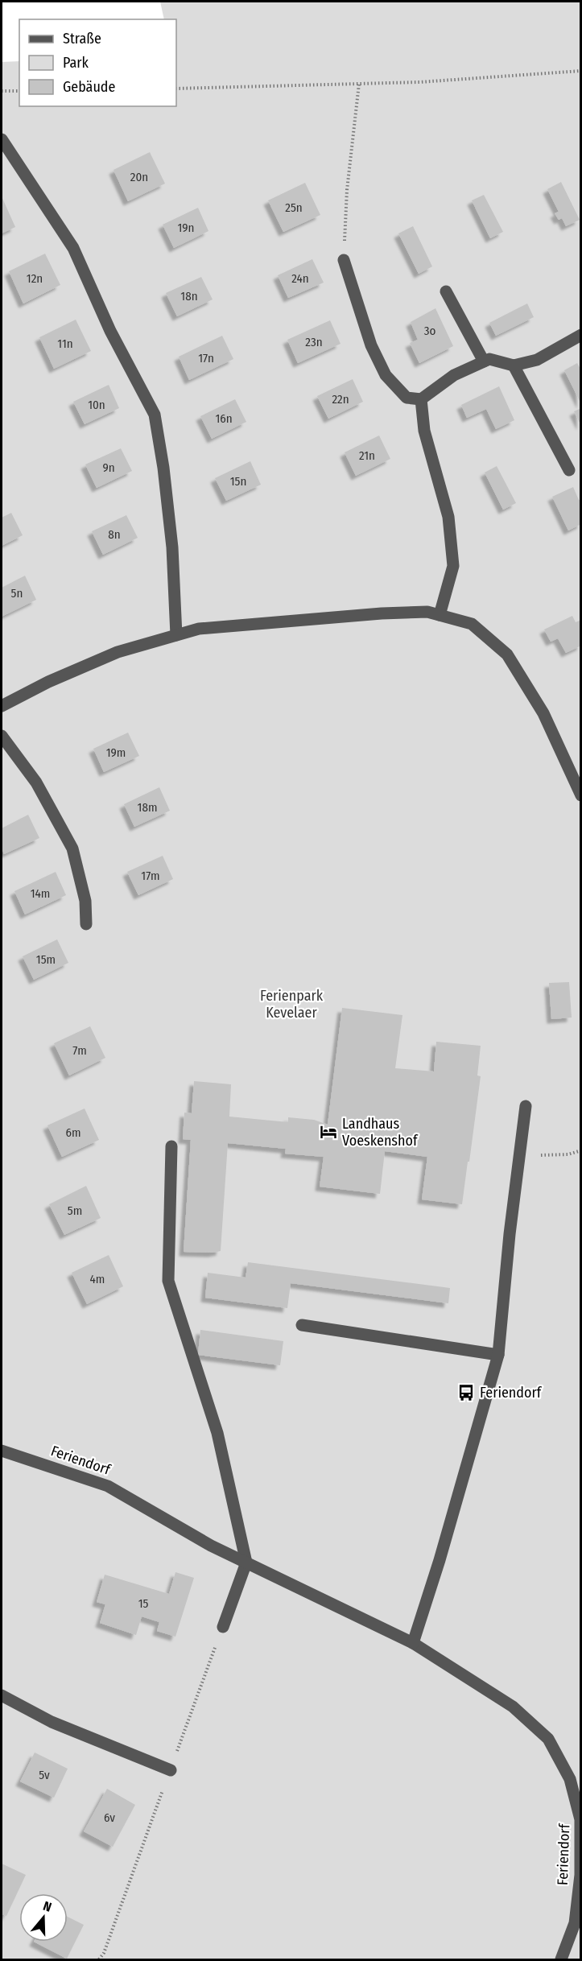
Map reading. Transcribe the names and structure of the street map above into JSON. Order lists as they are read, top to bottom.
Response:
{
  "streets": {
    "lane": ["Feriendorf"]
  },
  "parks": ["Ferienpark Kevelaer"],
  "places": {
    "hotel": ["Landhaus Voeskenshof"],
    "bus stop": ["Feriendorf"]
  },
  "house_numbers": [
    "20n",
    "25n",
    "19n",
    "12n",
    "24n",
    "18n",
    "3o",
    "23n",
    "11n",
    "17n",
    "22n",
    "10n",
    "16n",
    "21n",
    "9n",
    "15n",
    "8n",
    "5n",
    "19m",
    "18m",
    "17m",
    "14m",
    "15m",
    "7m",
    "6m",
    "5m",
    "4m",
    "15",
    "5v",
    "6v"
  ],
  "legend": ["Straße", "Park", "Gebäude"],
  "north": "top"
}
